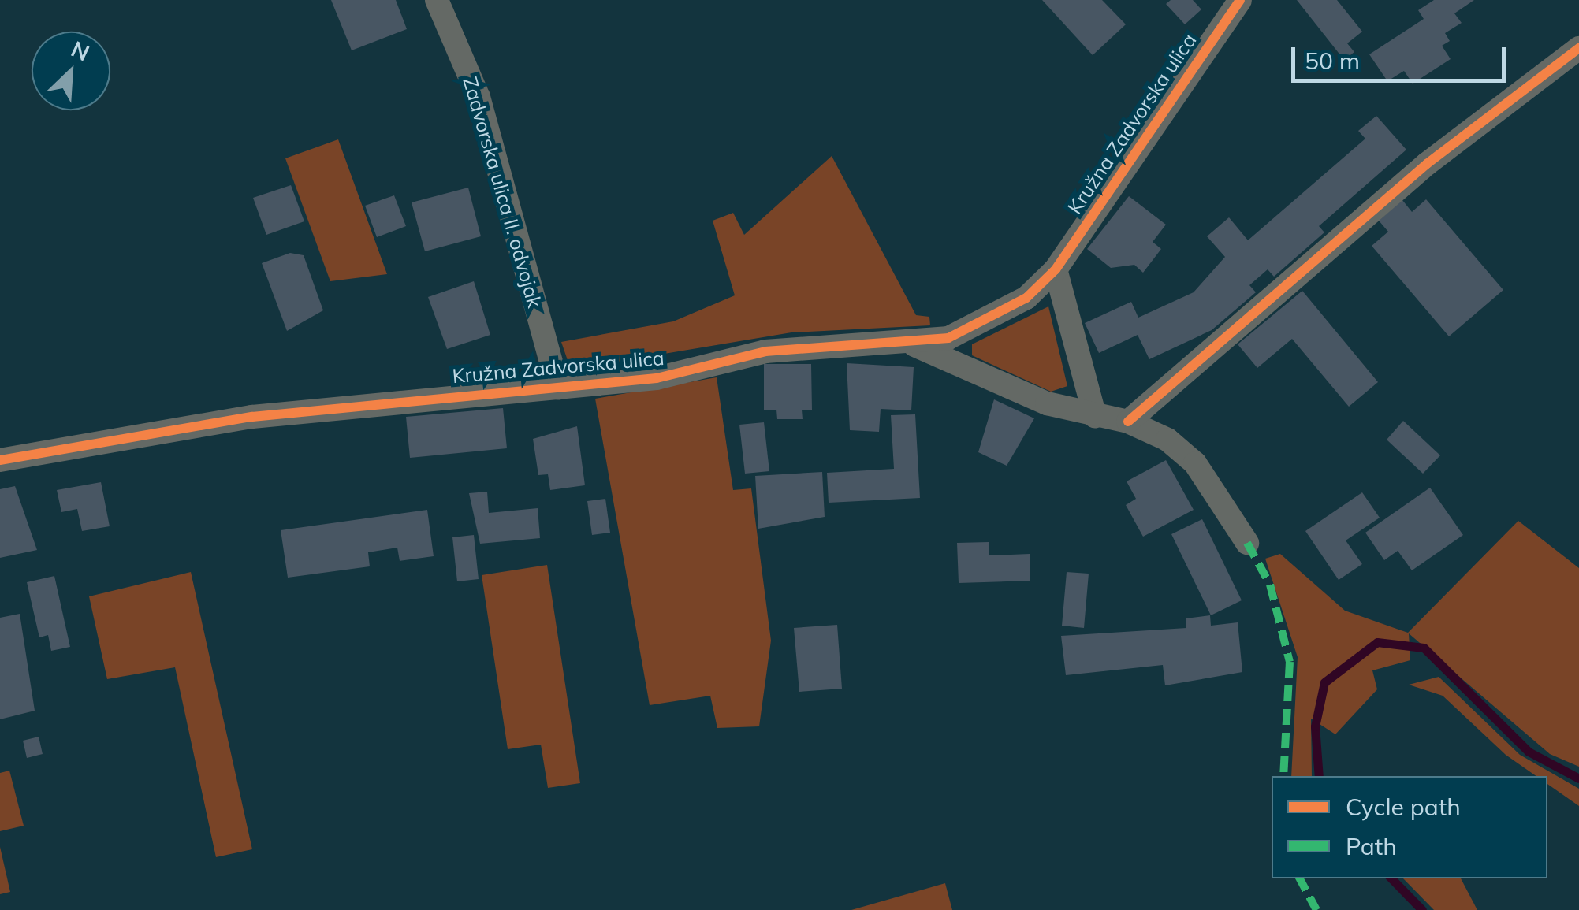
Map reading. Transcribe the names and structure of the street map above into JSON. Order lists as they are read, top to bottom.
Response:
{
  "streets": {
    "street": ["Kružna Zadvorska ulica", "Zadvorska ulica II. odvojak"]
  },
  "crossings": [
    ["Kružna Zadvorska ulica", "Zadvorska ulica II. odvojak"]
  ],
  "legend": ["Cycle path", "Path"],
  "scale_bar": "50 m",
  "north": "top right"
}
